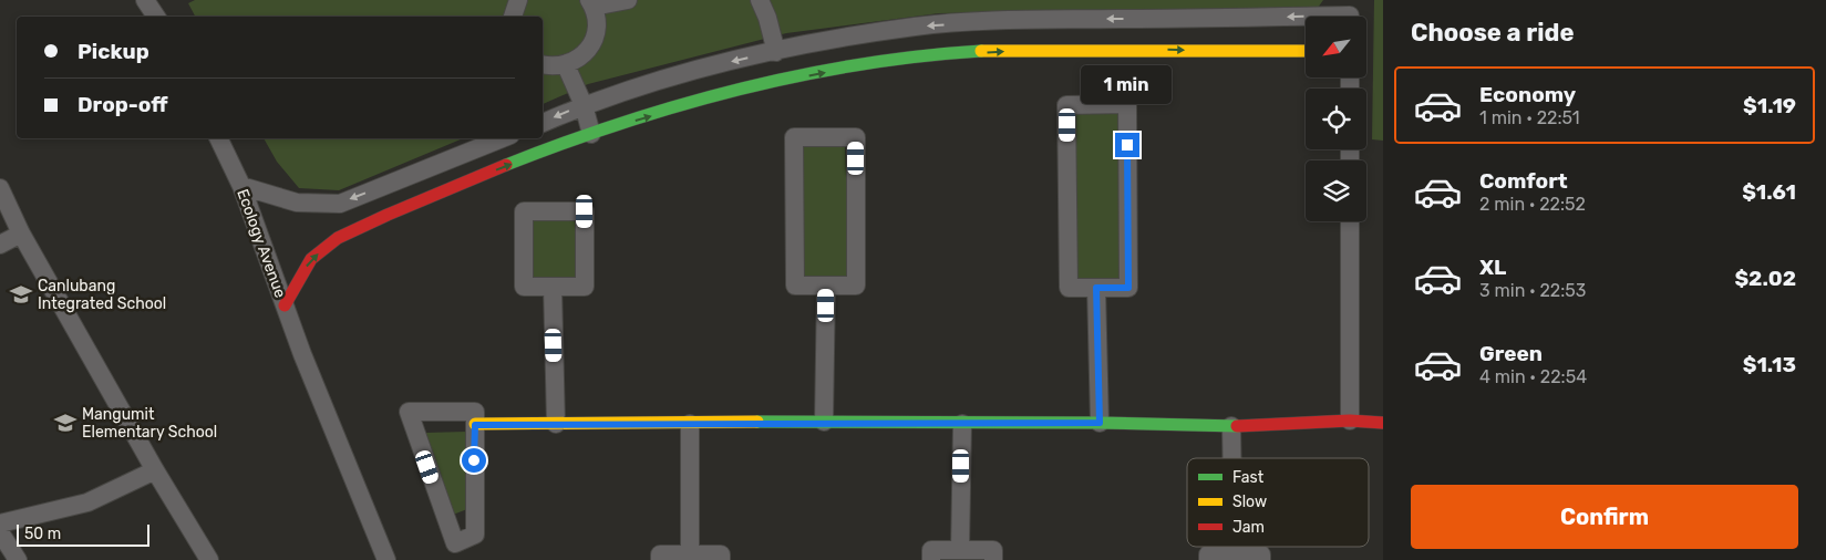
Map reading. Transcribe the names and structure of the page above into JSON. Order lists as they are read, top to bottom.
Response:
{
  "streets": {
    "street": ["Ecology Avenue"]
  },
  "places": {
    "school or university": ["Canlubang Integrated School", "Mangumit Elementary School"]
  },
  "legend": ["Fast", "Slow", "Jam"],
  "scale_bar": "50 m",
  "north": "bottom left",
  "page": {
    "heading": "Choose a ride",
    "banner": ["Pickup", "Drop-off"],
    "bubble": "1 min",
    "list": [
      {
        "name": "Economy",
        "note": "1 min · 22:51",
        "value": "$1.19"
      },
      {
        "name": "Comfort",
        "note": "2 min · 22:52",
        "value": "$1.61"
      },
      {
        "name": "XL",
        "note": "3 min · 22:53",
        "value": "$2.02"
      },
      {
        "name": "Green",
        "note": "4 min · 22:54",
        "value": "$1.13"
      }
    ],
    "buttons": "Confirm",
    "scale": "50 m"
  }
}
